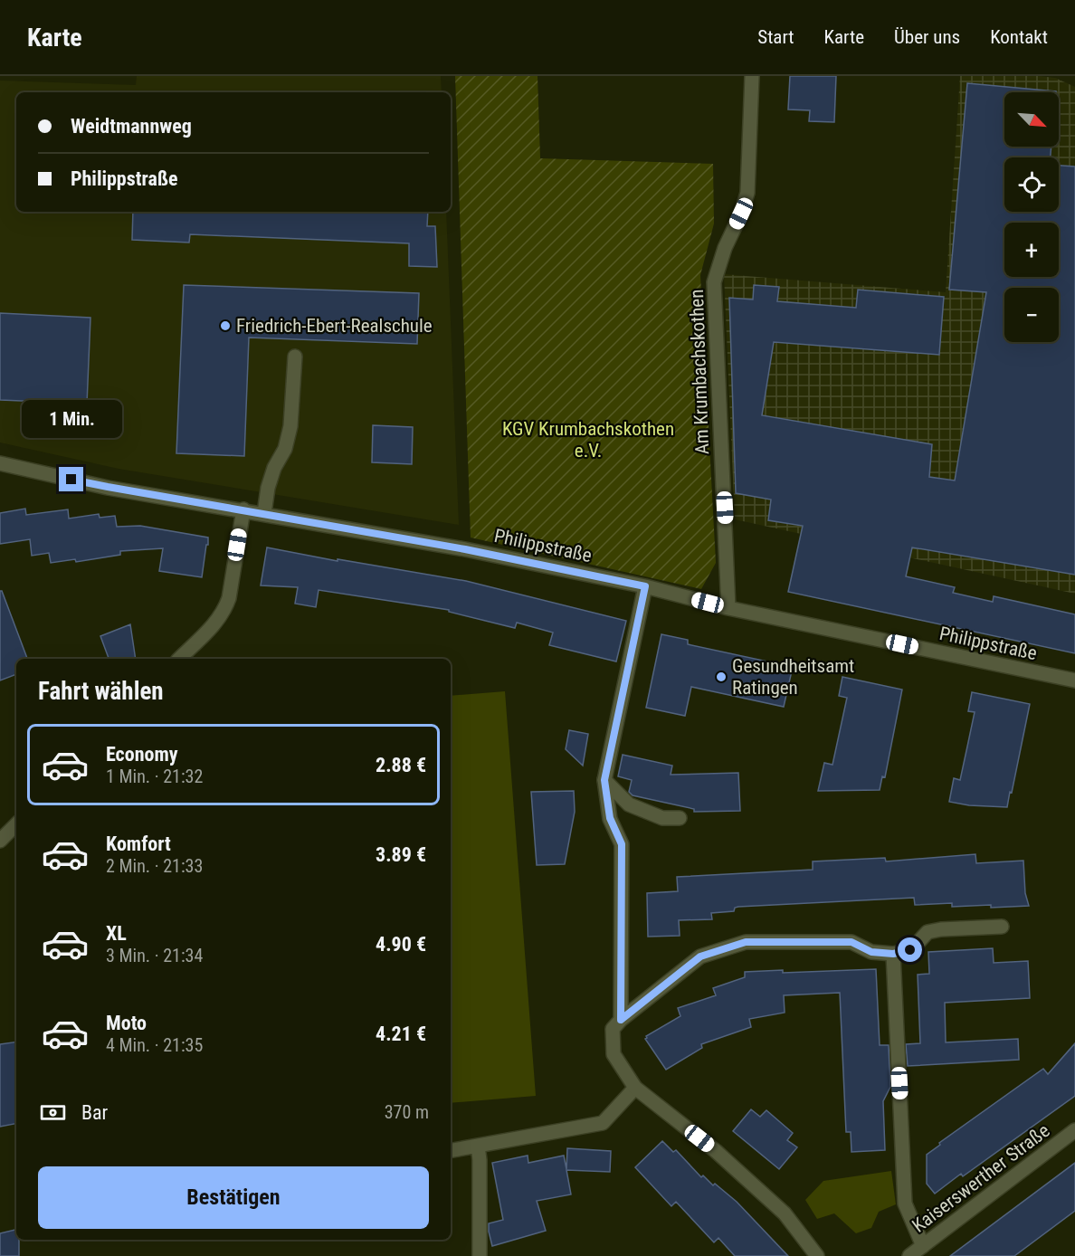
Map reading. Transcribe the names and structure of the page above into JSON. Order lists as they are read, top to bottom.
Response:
{
  "streets": {
    "street": ["Am Krumbachskothen", "Philippstraße", "Kaiserswerther Straße"]
  },
  "crossings": [
    ["Am Krumbachskothen", "Philippstraße"]
  ],
  "parks": ["KGV Krumbachskothen e.V."],
  "places": ["Friedrich-Ebert-Realschule", "Gesundheitsamt Ratingen"],
  "north": "bottom right",
  "page": {
    "header": "Karte",
    "nav": [
      "Start",
      "Karte",
      "Über uns",
      "Kontakt"
    ],
    "map_buttons": ["+", "−"],
    "banner": ["Weidtmannweg", "Philippstraße"],
    "bubble": "1 Min.",
    "heading": "Fahrt wählen",
    "list": [
      {
        "name": "Economy",
        "note": "1 Min. · 21:32",
        "value": "2.88 €"
      },
      {
        "name": "Komfort",
        "note": "2 Min. · 21:33",
        "value": "3.89 €"
      },
      {
        "name": "XL",
        "note": "3 Min. · 21:34",
        "value": "4.90 €"
      },
      {
        "name": "Moto",
        "note": "4 Min. · 21:35",
        "value": "4.21 €"
      }
    ],
    "pay": ["Bar", "370 m"],
    "buttons": "Bestätigen"
  }
}
